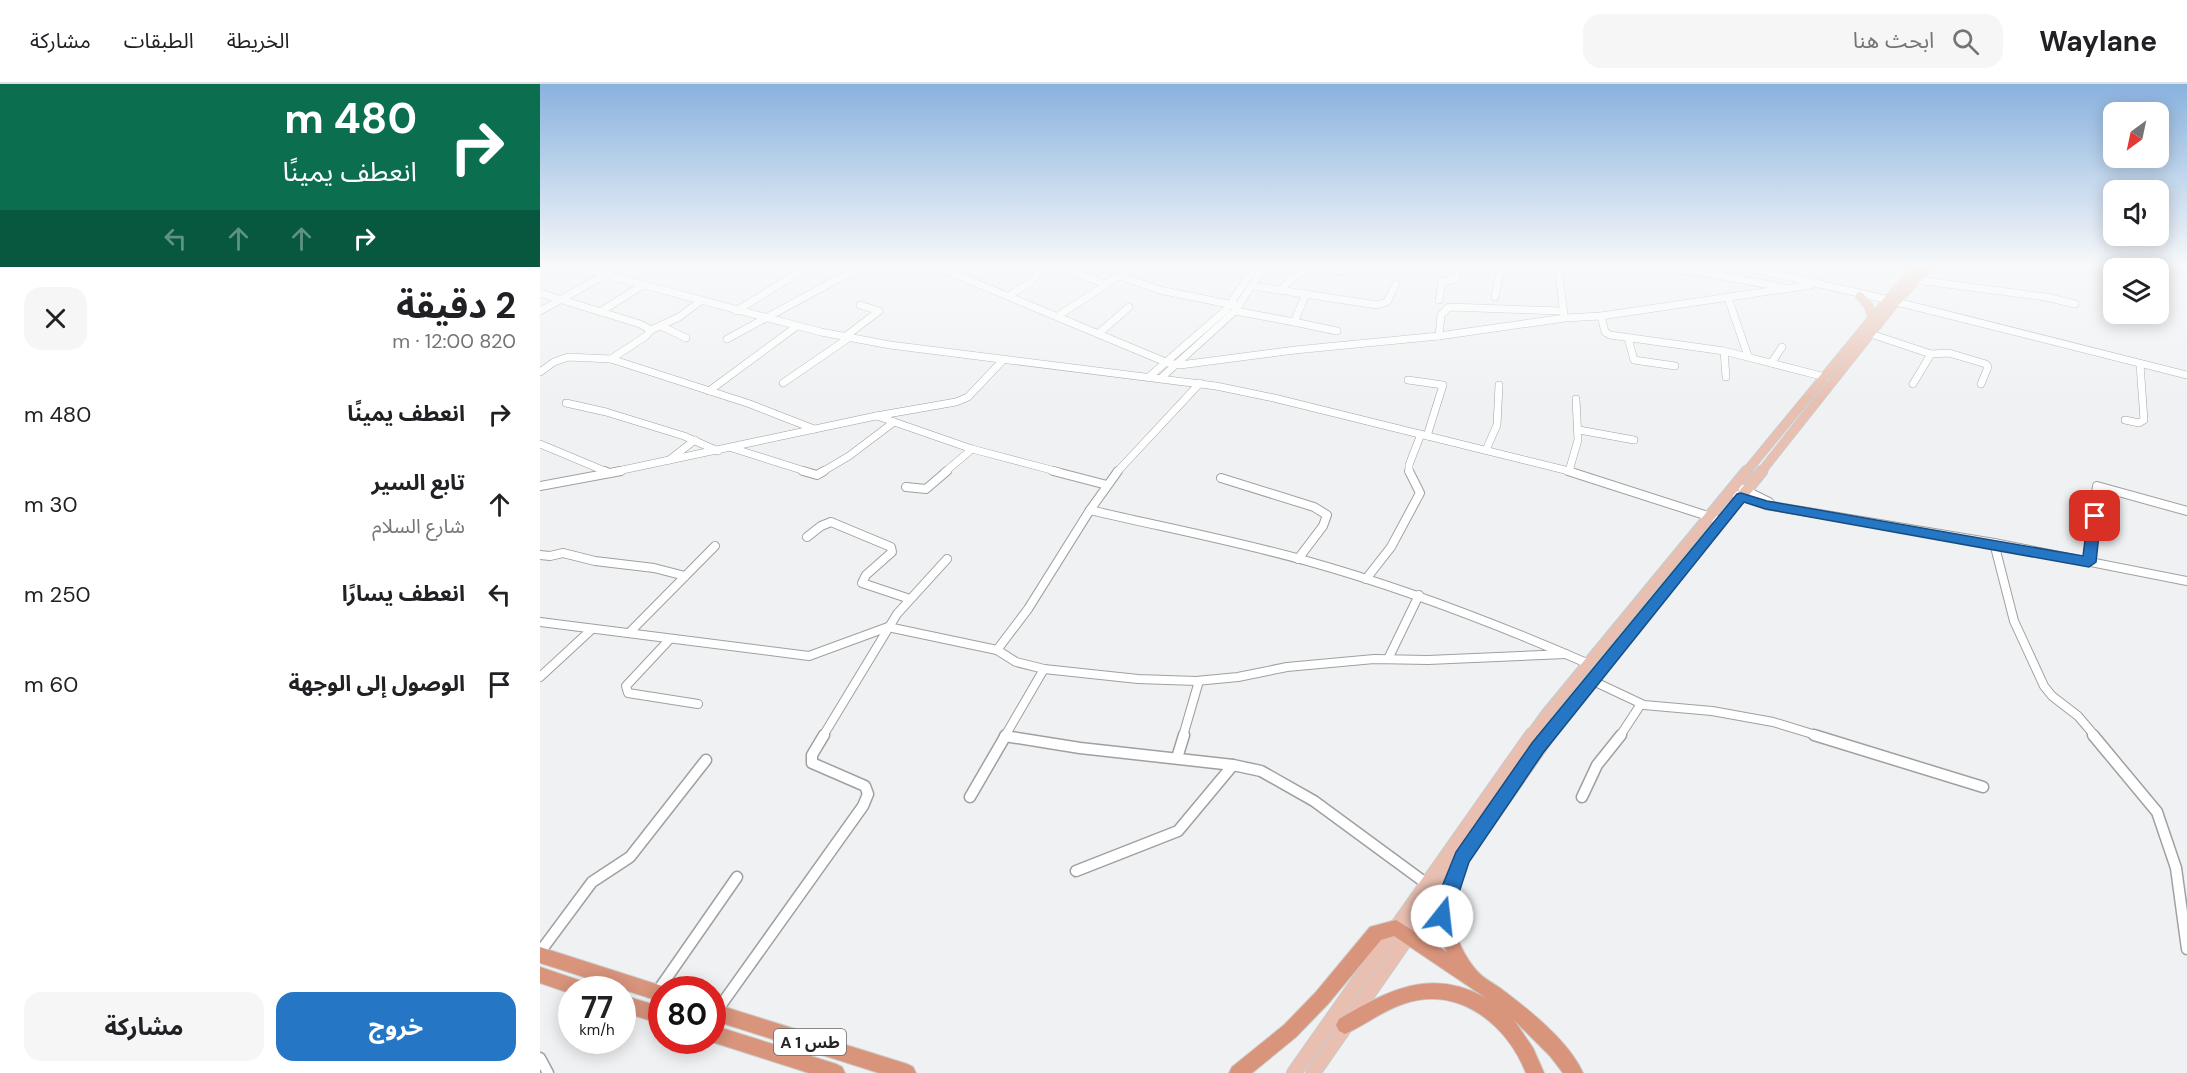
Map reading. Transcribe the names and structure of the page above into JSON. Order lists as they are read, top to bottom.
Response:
{
  "streets": {
    "highway": ["A 1 طس"]
  },
  "north": "bottom left",
  "page": {
    "header": "Waylane",
    "search": "ابحث هنا",
    "nav": ["الخريطة", "الطبقات", "مشاركة"],
    "turn": ["480 m", "انعطف يمينًا"],
    "heading": ["2 دقيقة", "820 m · 12:00"],
    "list": [
      {
        "name": "انعطف يمينًا",
        "value": "480 m"
      },
      {
        "name": "تابع السير",
        "note": "شارع السلام",
        "value": "30 m"
      },
      {
        "name": "انعطف يسارًا",
        "value": "250 m"
      },
      {
        "name": "الوصول إلى الوجهة",
        "value": "60 m"
      }
    ],
    "speed": "77 km/h",
    "limit": "80",
    "buttons": ["خروج", "مشاركة"]
  }
}
